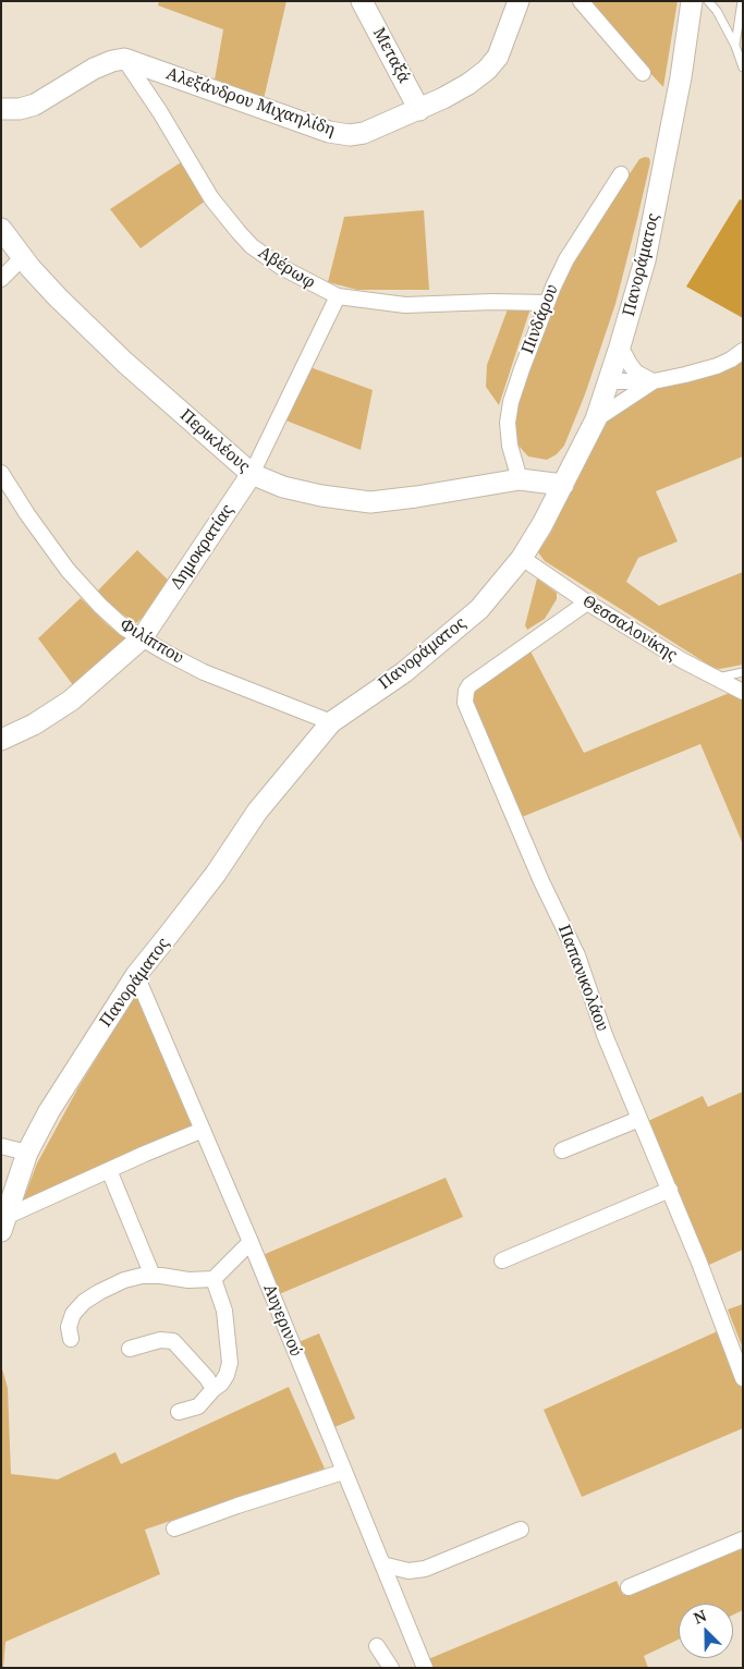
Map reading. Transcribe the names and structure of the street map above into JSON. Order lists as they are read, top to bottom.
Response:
{
  "streets": {
    "street": [
      "Μεταξά",
      "Aλεξάνδρου Mιχαηλίδη",
      "Πανοράματος",
      "Αβέρωφ",
      "Πινδάρου",
      "Περικλέους",
      "Δημοκρατίας",
      "Θεσσαλονίκης",
      "Φιλίππου",
      "Παπανικολάου",
      "Αυγερινού"
    ]
  },
  "crossings": [
    ["Μεταξά", "Aλεξάνδρου Mιχαηλίδη"],
    ["Aλεξάνδρου Mιχαηλίδη", "Αβέρωφ"],
    ["Πανοράματος", "Περικλέους"],
    ["Πανοράματος", "Θεσσαλονίκης"],
    ["Πανοράματος", "Φιλίππου"],
    ["Πανοράματος", "Αυγερινού"],
    ["Αβέρωφ", "Πινδάρου"],
    ["Αβέρωφ", "Δημοκρατίας"],
    ["Πινδάρου", "Περικλέους"],
    ["Περικλέους", "Δημοκρατίας"],
    ["Δημοκρατίας", "Φιλίππου"],
    ["Θεσσαλονίκης", "Παπανικολάου"]
  ],
  "north": "top left"
}
